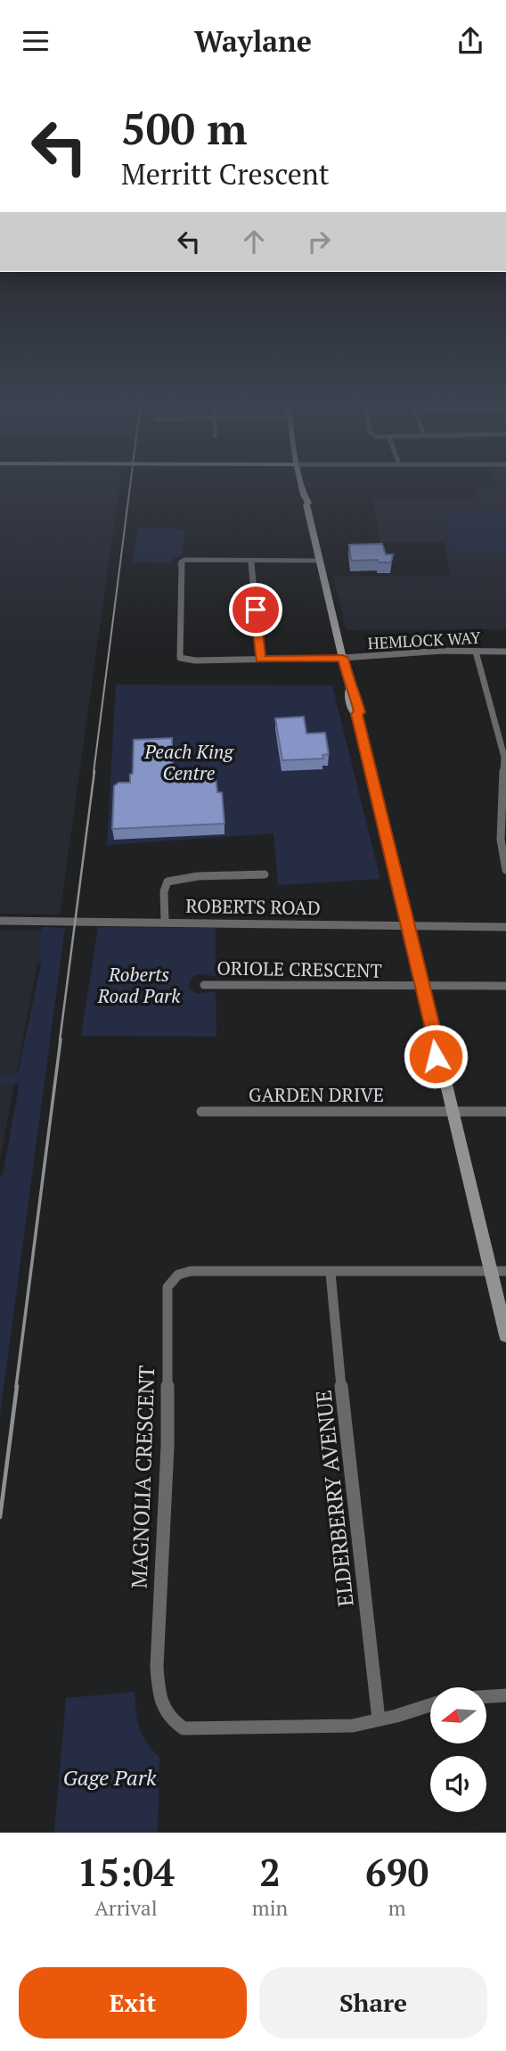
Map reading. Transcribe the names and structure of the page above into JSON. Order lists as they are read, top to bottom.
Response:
{
  "streets": {
    "street": [
      "HEMLOCK WAY",
      "ROBERTS ROAD",
      "ORIOLE CRESCENT",
      "GARDEN DRIVE",
      "MAGNOLIA CRESCENT",
      "ELDERBERRY AVENUE"
    ]
  },
  "crossings": [
    ["MAGNOLIA CRESCENT", "ELDERBERRY AVENUE"]
  ],
  "parks": ["Peach King Centre", "Roberts Road Park", "Gage Park"],
  "north": "left",
  "page": {
    "header": "Waylane",
    "turn": ["500 m", "Merritt Crescent"],
    "eta": [
      "15:04",
      "Arrival",
      "2",
      "min",
      "690",
      "m"
    ],
    "buttons": ["Exit", "Share"]
  }
}
